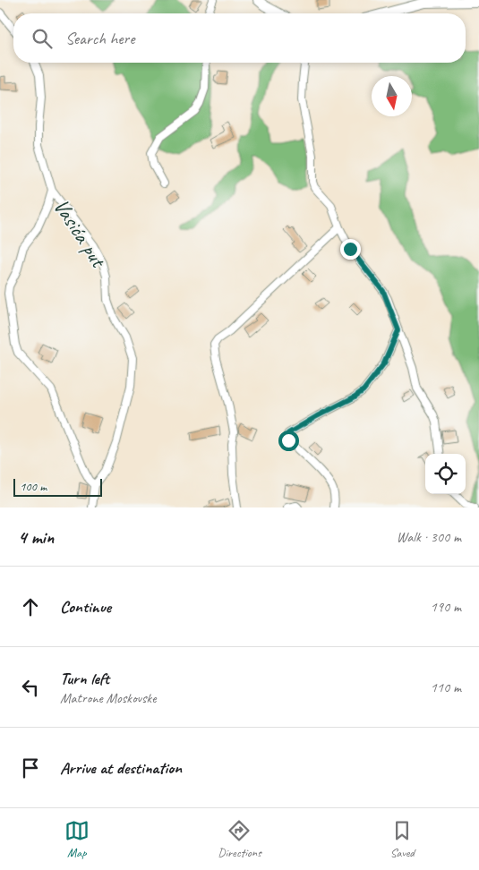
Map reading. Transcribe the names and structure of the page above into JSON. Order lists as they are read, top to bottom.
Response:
{
  "streets": {
    "street": ["Vasića put"]
  },
  "scale_bar": "100 m",
  "north": "bottom",
  "page": {
    "search": "Search here",
    "scale": "100 m",
    "heading": ["4 min", "Walk · 300 m"],
    "list": [
      ["Continue", "190 m"],
      ["Turn left", "Matrone Moskovske", "110 m"],
      "Arrive at destination"
    ],
    "nav": ["Map", "Directions", "Saved"]
  }
}
